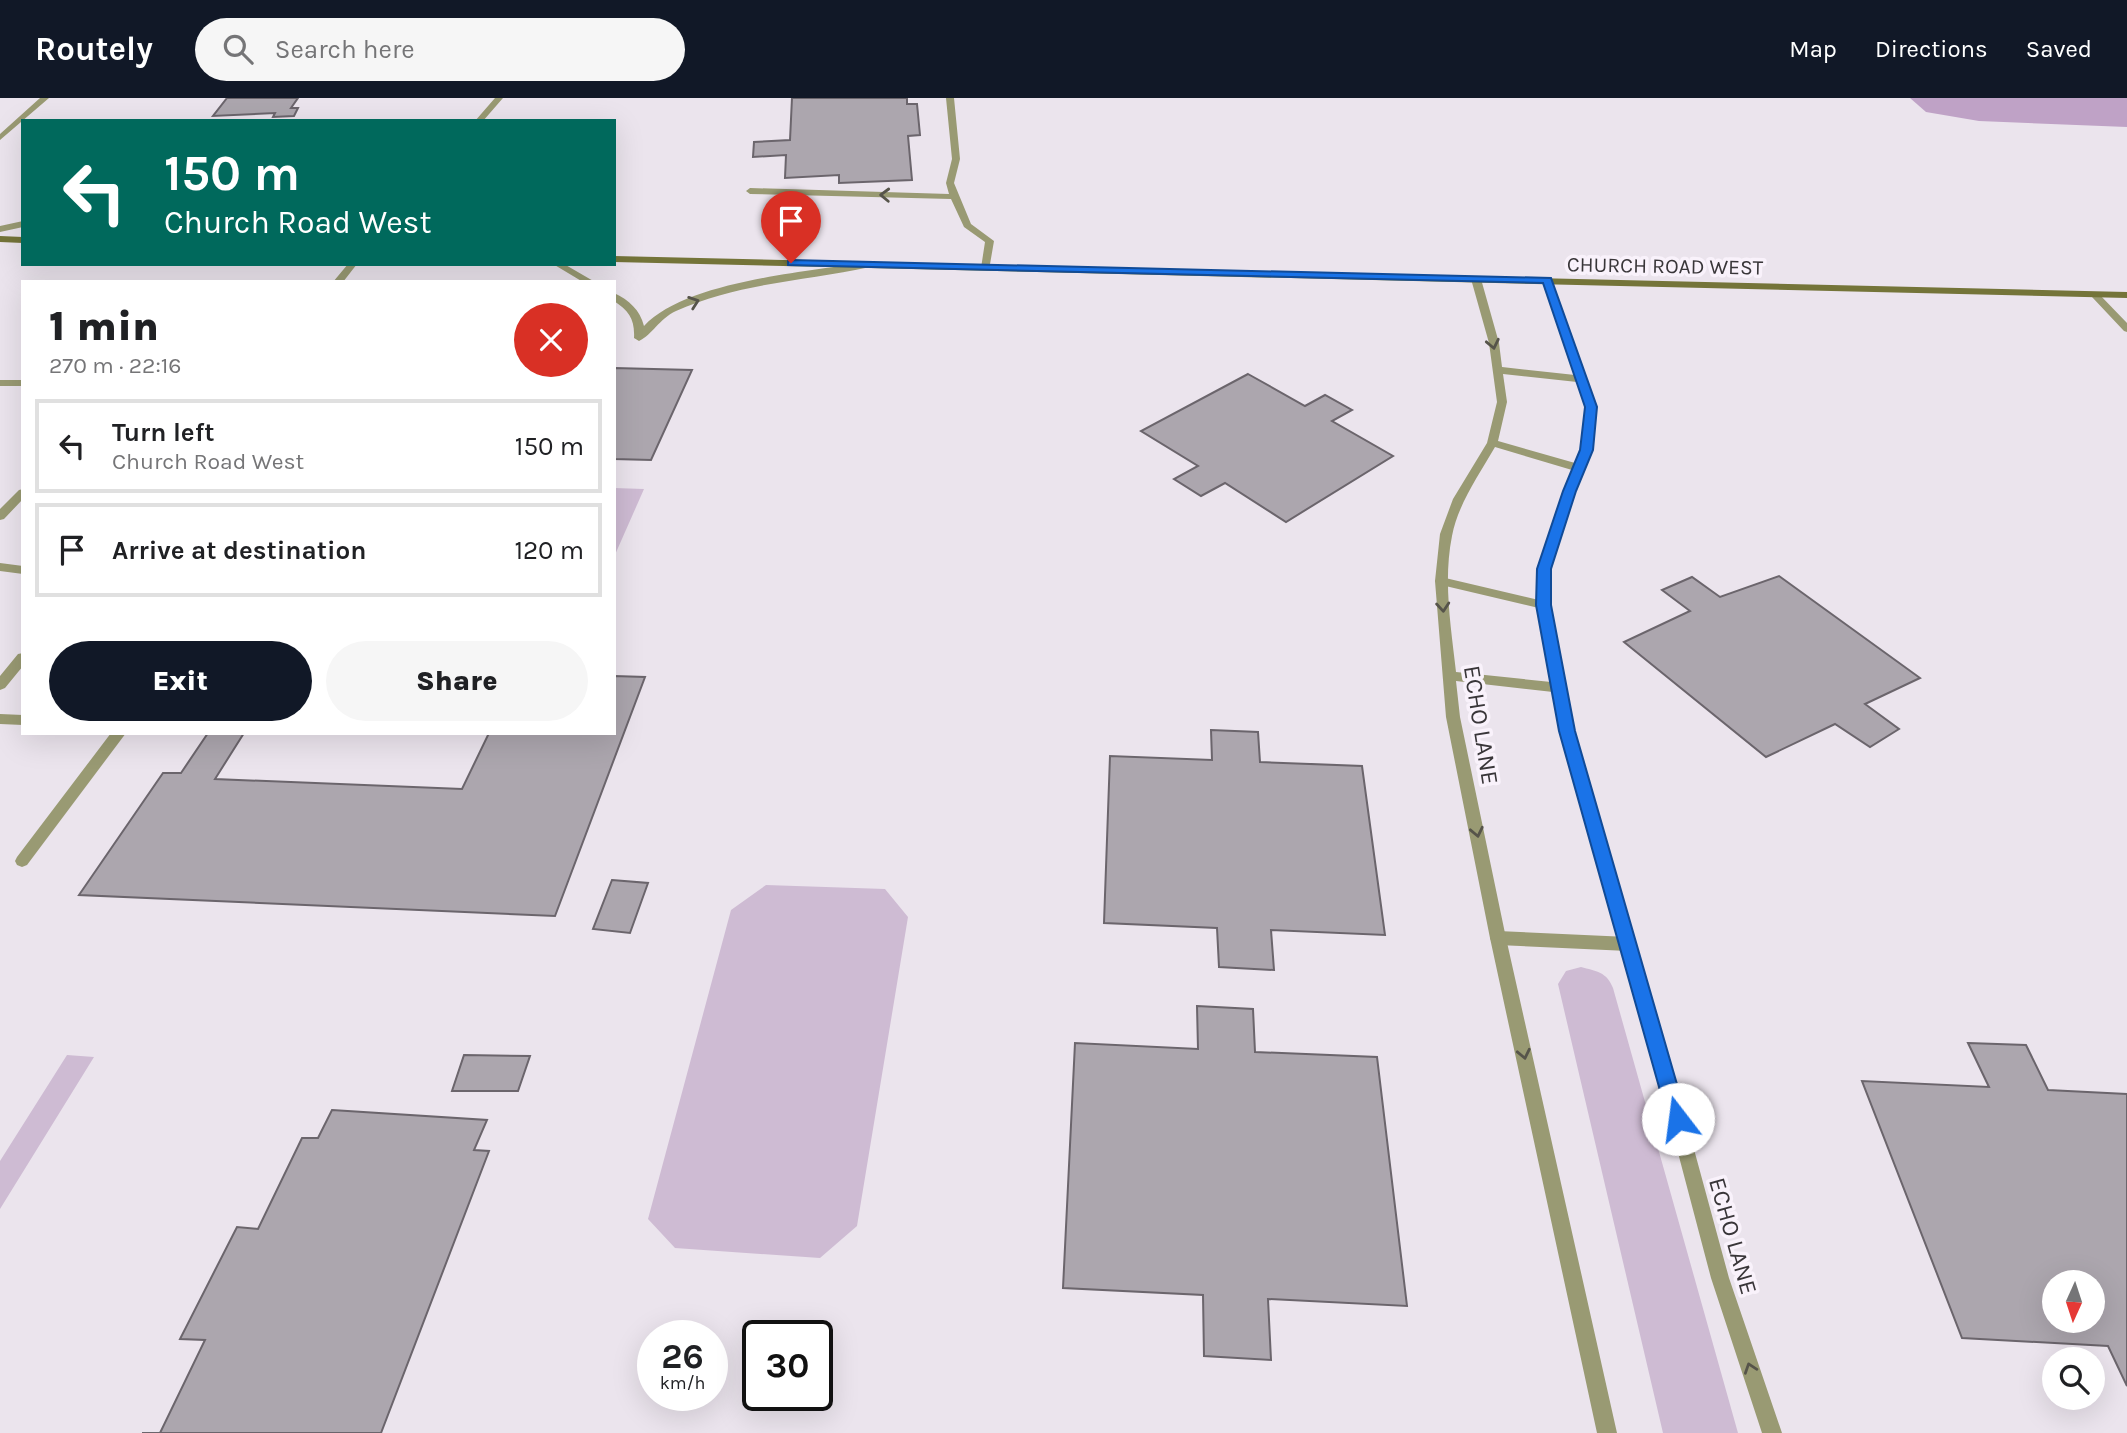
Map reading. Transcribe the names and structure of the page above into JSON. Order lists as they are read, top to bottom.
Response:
{
  "streets": {
    "main road": ["CHURCH ROAD WEST"],
    "street": ["ECHO LANE"]
  },
  "crossings": [
    ["CHURCH ROAD WEST", "ECHO LANE"]
  ],
  "north": "bottom",
  "page": {
    "header": "Routely",
    "search": "Search here",
    "nav": ["Map", "Directions", "Saved"],
    "turn": ["150 m", "Church Road West"],
    "heading": ["1 min", "270 m · 22:16"],
    "list": [
      {
        "name": "Turn left",
        "note": "Church Road West",
        "value": "150 m"
      },
      {
        "name": "Arrive at destination",
        "value": "120 m"
      }
    ],
    "buttons": ["Exit", "Share"],
    "speed": "26 km/h",
    "limit": "30"
  }
}
